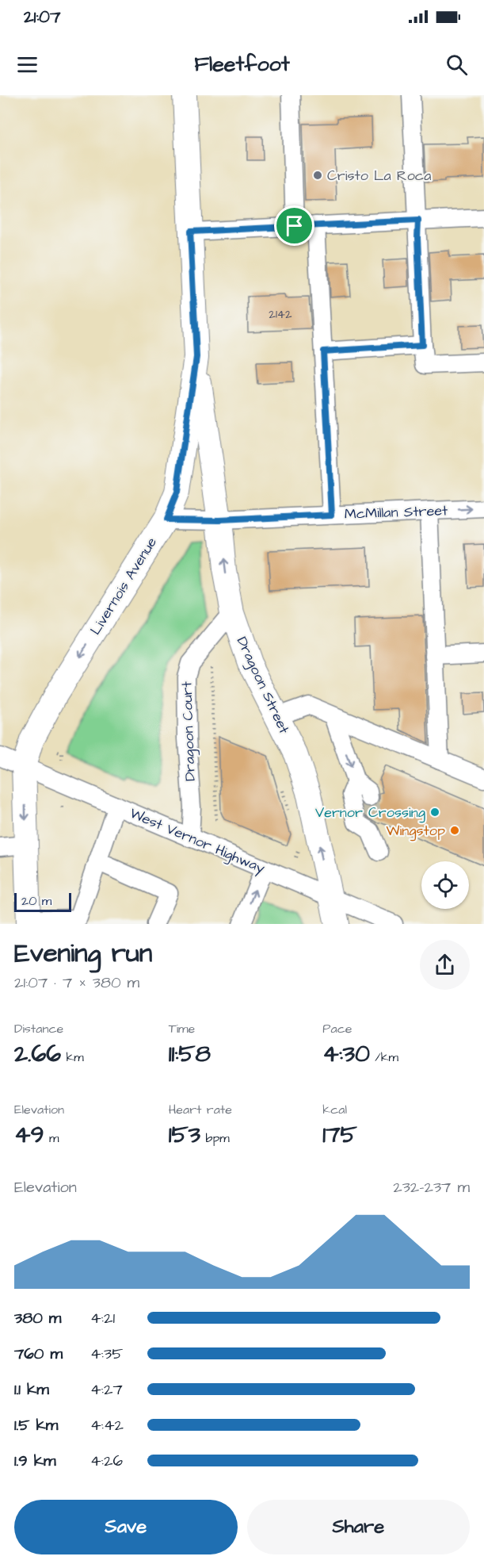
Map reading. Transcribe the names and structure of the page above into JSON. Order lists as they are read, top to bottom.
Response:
{
  "streets": {
    "main road": ["Livernois Avenue", "Dragoon Street"],
    "street": ["McMillan Street", "Dragoon Court", "West Vernor Highway"]
  },
  "crossings": [
    ["McMillan Street", "Livernois Avenue"],
    ["McMillan Street", "Dragoon Street"],
    ["Livernois Avenue", "Dragoon Street"],
    ["Livernois Avenue", "West Vernor Highway"],
    ["Dragoon Street", "Dragoon Court"],
    ["Dragoon Street", "West Vernor Highway"],
    ["Dragoon Court", "West Vernor Highway"]
  ],
  "one_way": ["Livernois Avenue", "Dragoon Street"],
  "places": ["Cristo La Roca", "Vernor Crossing", "Wingstop"],
  "house_numbers": ["2142"],
  "scale_bar": "20 m",
  "page": {
    "status": "21:07",
    "header": "Fleetfoot",
    "scale": "20 m",
    "heading": ["Evening run", "21:07 · 7 × 380 m"],
    "stats": [
      ["Distance", "2.66 km"],
      ["Time", "11:58"],
      ["Pace", "4:30 /km"],
      ["Elevation", "49 m"],
      ["Heart rate", "153 bpm"],
      ["kcal", "175"]
    ],
    "chart": ["Elevation", "232–237 m"],
    "list": [
      {
        "name": "380 m",
        "note": "4:21"
      },
      {
        "name": "760 m",
        "note": "4:35"
      },
      {
        "name": "1.1 km",
        "note": "4:27"
      },
      {
        "name": "1.5 km",
        "note": "4:42"
      },
      {
        "name": "1.9 km",
        "note": "4:26"
      }
    ],
    "buttons": ["Save", "Share"]
  }
}
